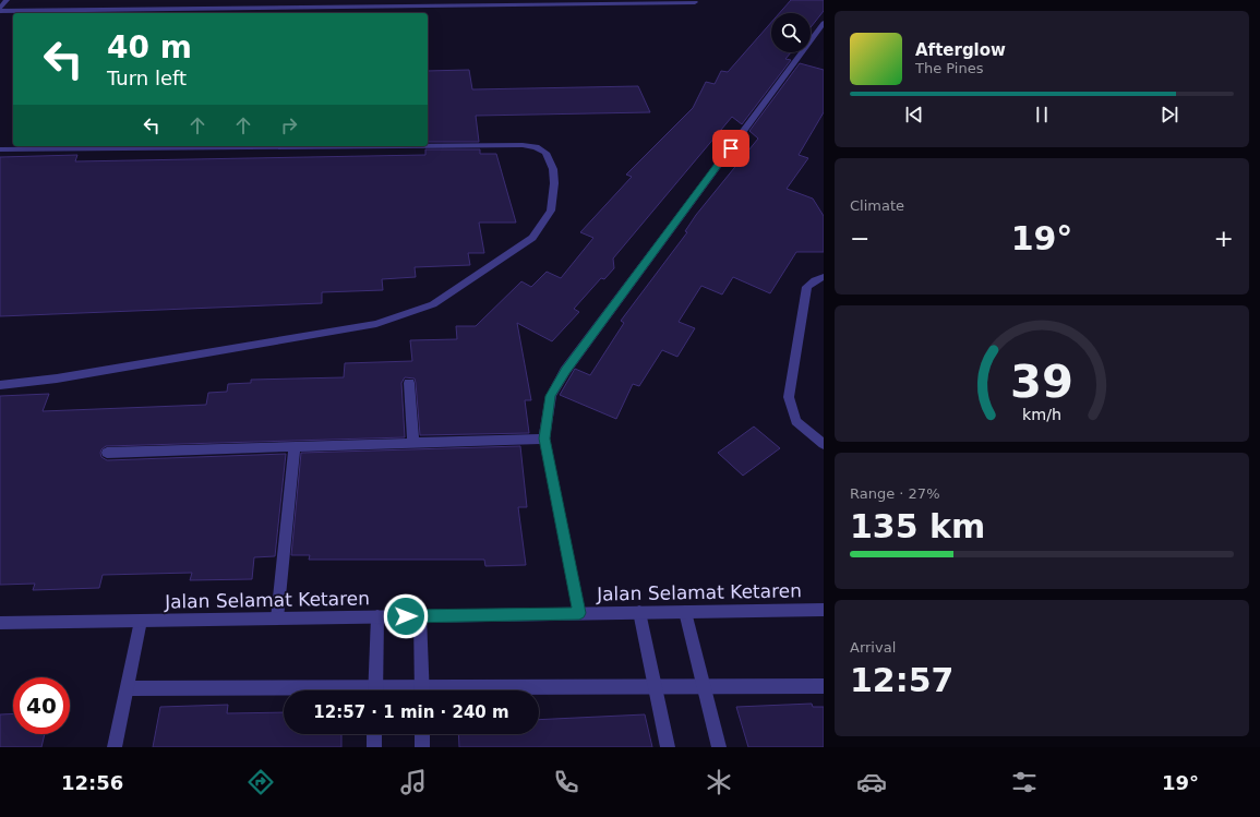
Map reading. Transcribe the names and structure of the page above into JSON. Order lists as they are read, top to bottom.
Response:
{
  "streets": {
    "street": ["Jalan Selamat Ketaren"]
  },
  "page": {
    "turn": ["40 m", "Turn left"],
    "song": ["Afterglow", "The Pines"],
    "tile": [
      "Climate",
      ["Range · 27%", "135 km"],
      ["Arrival", "12:57"]
    ],
    "heat": ["−", "19°", "+"],
    "limit": "40",
    "trip": "12:57 · 1 min · 240 m",
    "tabs": ["12:56", "19°"],
    "gauge": ["39", "km/h"]
  }
}
